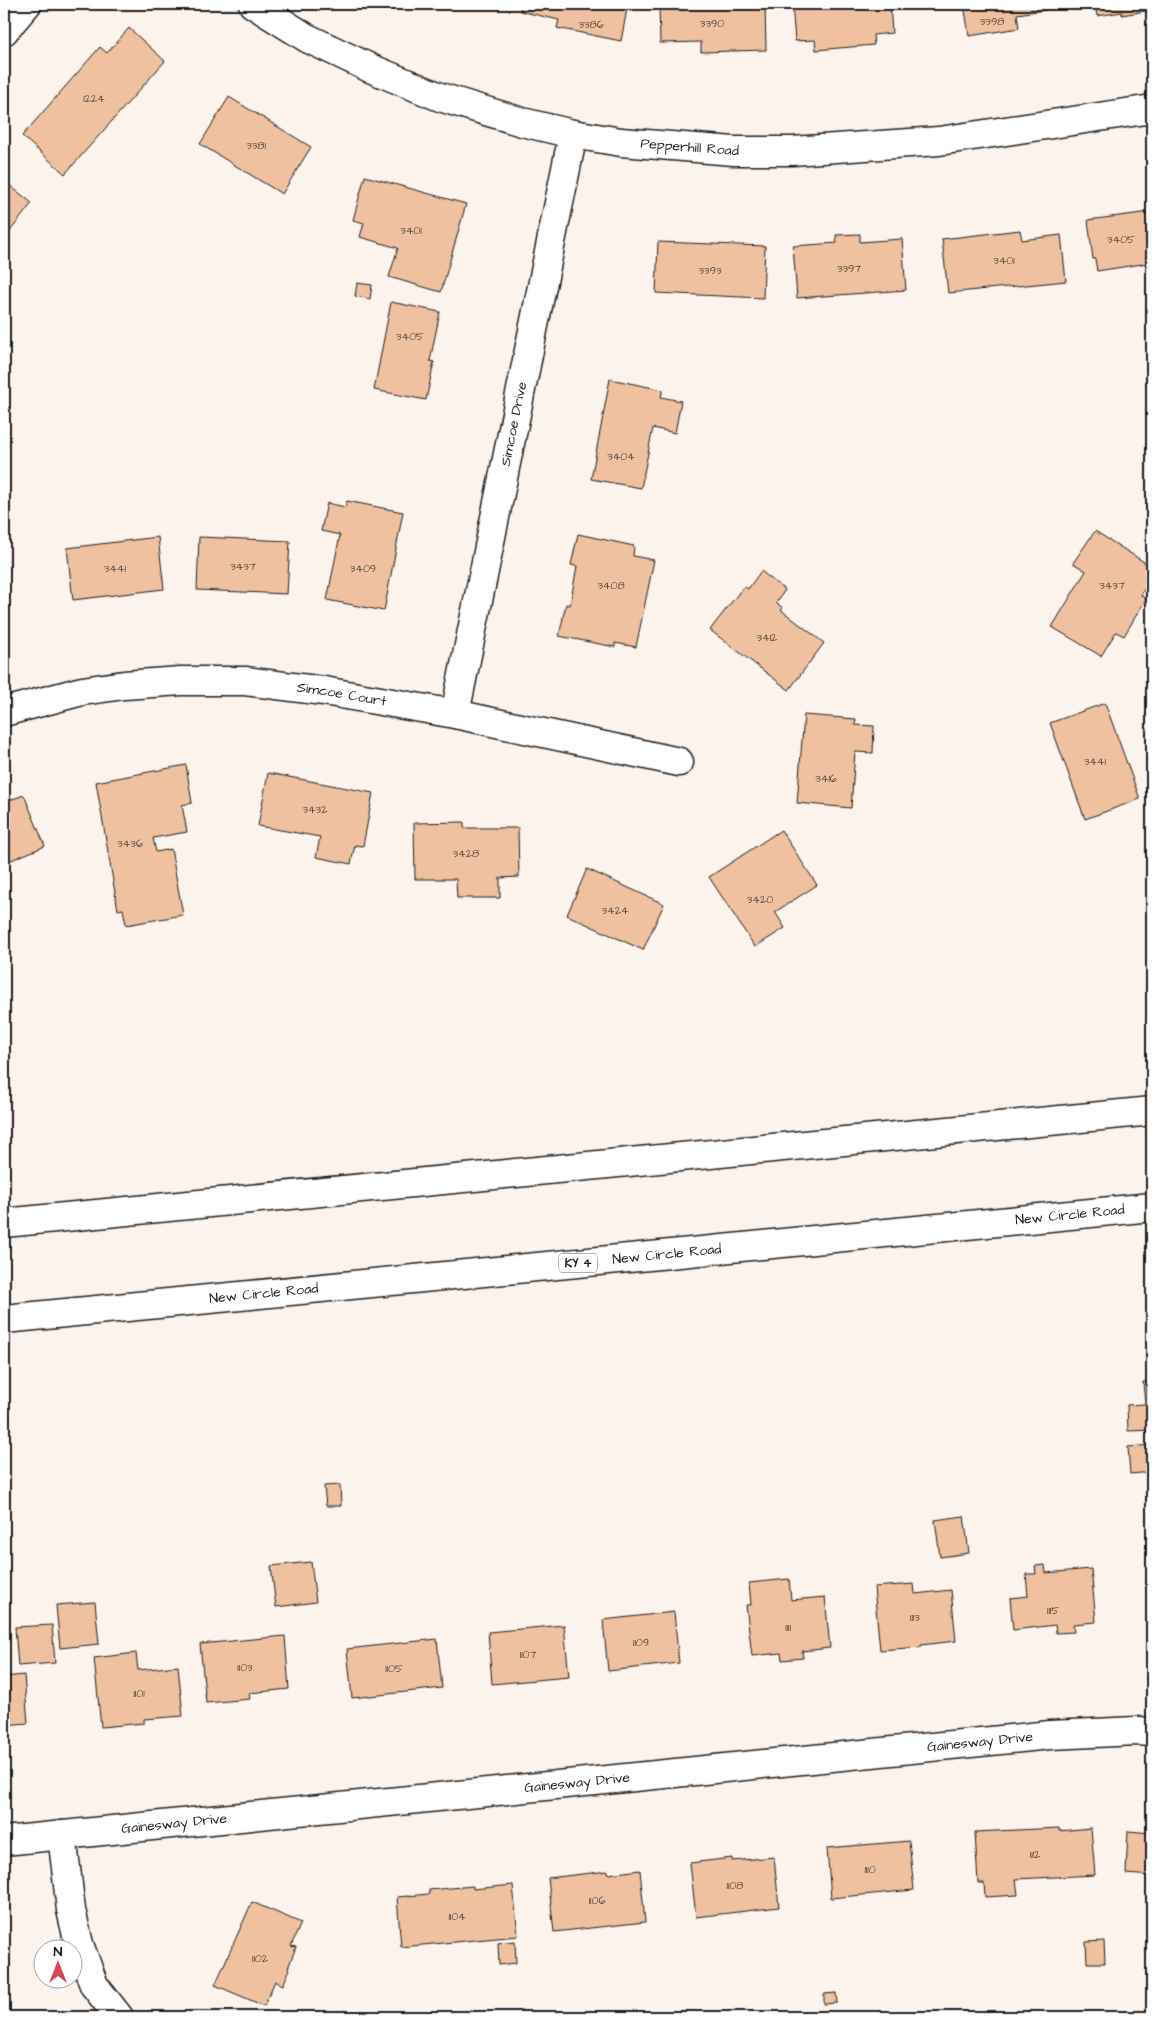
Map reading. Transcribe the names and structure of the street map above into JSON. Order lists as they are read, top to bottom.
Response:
{
  "streets": {
    "main road": [
      "Pepperhill Road",
      "Simcoe Drive",
      "Simcoe Court",
      "New Circle Road",
      "KY 4",
      "Gainesway Drive"
    ]
  },
  "crossings": [
    ["Pepperhill Road", "Simcoe Drive"],
    ["Simcoe Drive", "Simcoe Court"]
  ],
  "house_numbers": [
    "3398",
    "3390",
    "3386",
    "1224",
    "3381",
    "3401",
    "3405",
    "3401",
    "3397",
    "3393",
    "3405",
    "3404",
    "3437",
    "3441",
    "3409",
    "3408",
    "3437",
    "3412",
    "3441",
    "3416",
    "3432",
    "3436",
    "3428",
    "3420",
    "3424",
    "1115",
    "1113",
    "1111",
    "1109",
    "1107",
    "1103",
    "1105",
    "1101",
    "1112",
    "1110",
    "1108",
    "1106",
    "1104",
    "1102"
  ],
  "north": "top"
}
